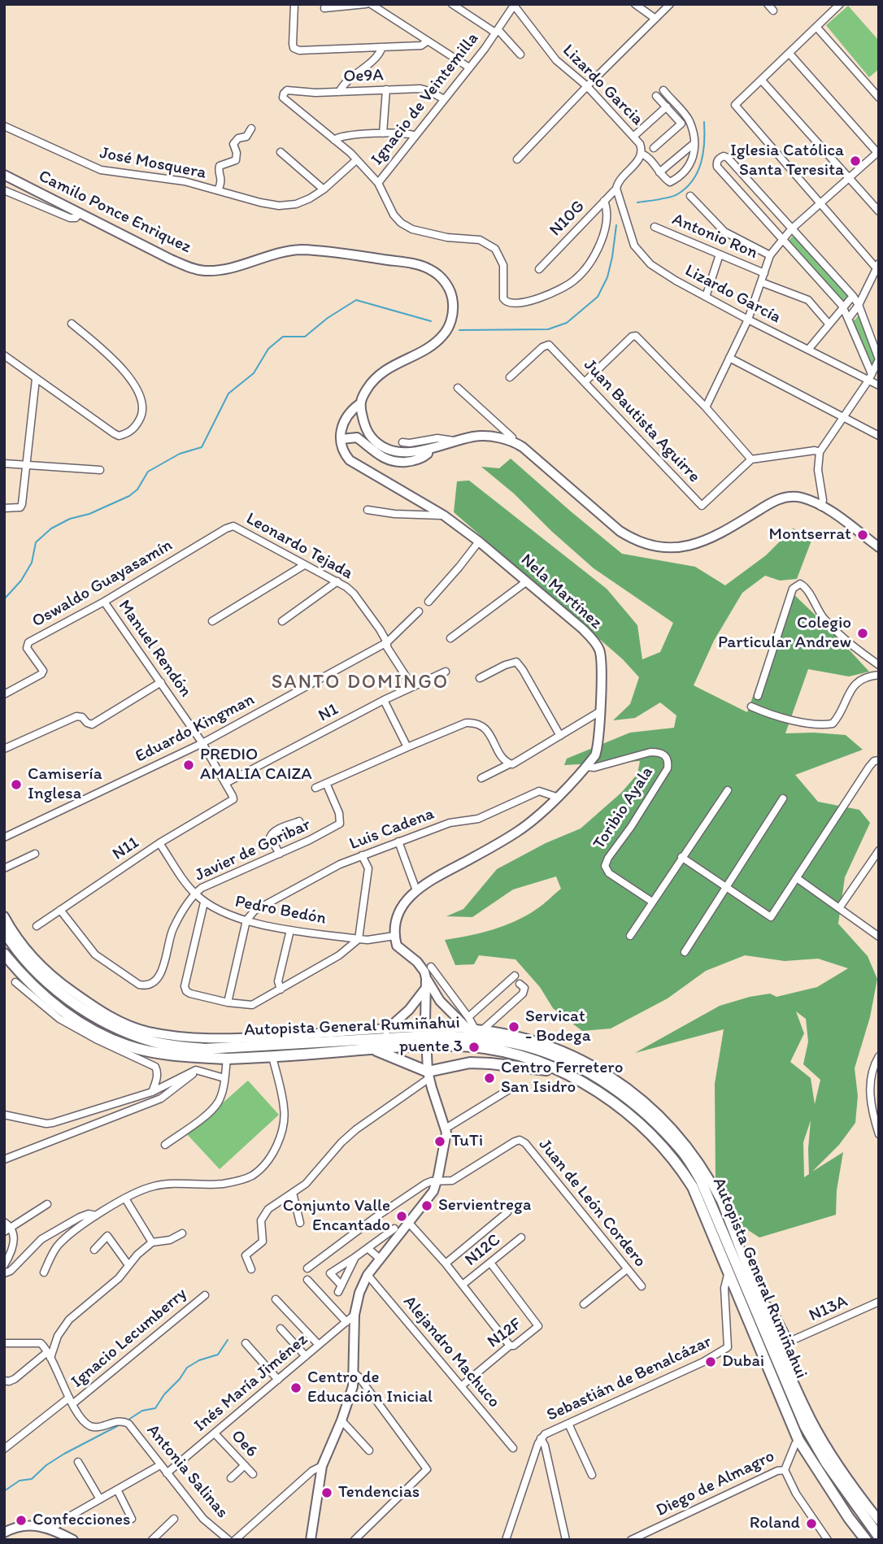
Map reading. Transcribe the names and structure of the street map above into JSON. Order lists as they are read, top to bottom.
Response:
{
  "streets": {
    "highway": ["Autopista General Rumiñahui"],
    "main road": ["Camilo Ponce Enrìquez", "Nela Martínez"],
    "street": [
      "Oe9A",
      "Lizardo Garcia",
      "Ignacio de Veintemilla",
      "José Mosquera",
      "N10G",
      "Antonio Ron",
      "Lizardo García",
      "Juan Bautista Aguirre",
      "Leonardo Tejada",
      "Oswaldo Guayasamín",
      "Manuel Rendón",
      "N1",
      "Eduardo Kingman",
      "Toribio Ayala",
      "Luis Cadena",
      "N11",
      "Javier de Goribar",
      "Pedro Bedón",
      "Juan de León Cordero",
      "N12C",
      "N13A",
      "N12F",
      "Ignacio Lecumberry",
      "Alejandro Machuco",
      "Sebastián de Benalcázar",
      "Inés María Jiménez",
      "Oe6",
      "Antonia Salinas",
      "Diego de Almagro"
    ]
  },
  "crossings": [
    ["Oe9A", "Ignacio de Veintemilla"],
    ["Lizardo Garcia", "Ignacio de Veintemilla"],
    ["Lizardo Garcia", "N10G"],
    ["Lizardo Garcia", "Lizardo García"],
    ["N10G", "Lizardo García"],
    ["Leonardo Tejada", "Oswaldo Guayasamín"],
    ["Leonardo Tejada", "N1"],
    ["Leonardo Tejada", "Eduardo Kingman"],
    ["Oswaldo Guayasamín", "Manuel Rendón"],
    ["Nela Martínez", "Toribio Ayala"],
    ["Nela Martínez", "Luis Cadena"],
    ["Nela Martínez", "Pedro Bedón"],
    ["Manuel Rendón", "N1"],
    ["Manuel Rendón", "Eduardo Kingman"],
    ["Manuel Rendón", "N11"],
    ["Luis Cadena", "Pedro Bedón"],
    ["N11", "Javier de Goribar"],
    ["N11", "Pedro Bedón"],
    ["Javier de Goribar", "Pedro Bedón"],
    ["Autopista General Rumiñahui", "Sebastián de Benalcázar"],
    ["Autopista General Rumiñahui", "Diego de Almagro"],
    ["N12C", "N12F"],
    ["N12F", "Alejandro Machuco"],
    ["Ignacio Lecumberry", "Antonia Salinas"],
    ["Inés María Jiménez", "Oe6"],
    ["Inés María Jiménez", "Antonia Salinas"]
  ],
  "districts": ["SANTO DOMINGO"],
  "places": [
    "Iglesia Católica Santa Teresita",
    "Montserrat",
    "Colegio Particular Andrew",
    "PREDIO AMALIA CAIZA",
    "Camisería Inglesa",
    "Servicat - Bodega",
    "puente 3",
    "Centro Ferretero San Isidro",
    "TuTi",
    "Servientrega",
    "Conjunto Valle Encantado",
    "Dubai",
    "Centro de Educación Inicial",
    "Tendencias",
    "Confecciones",
    "Roland"
  ]
}
